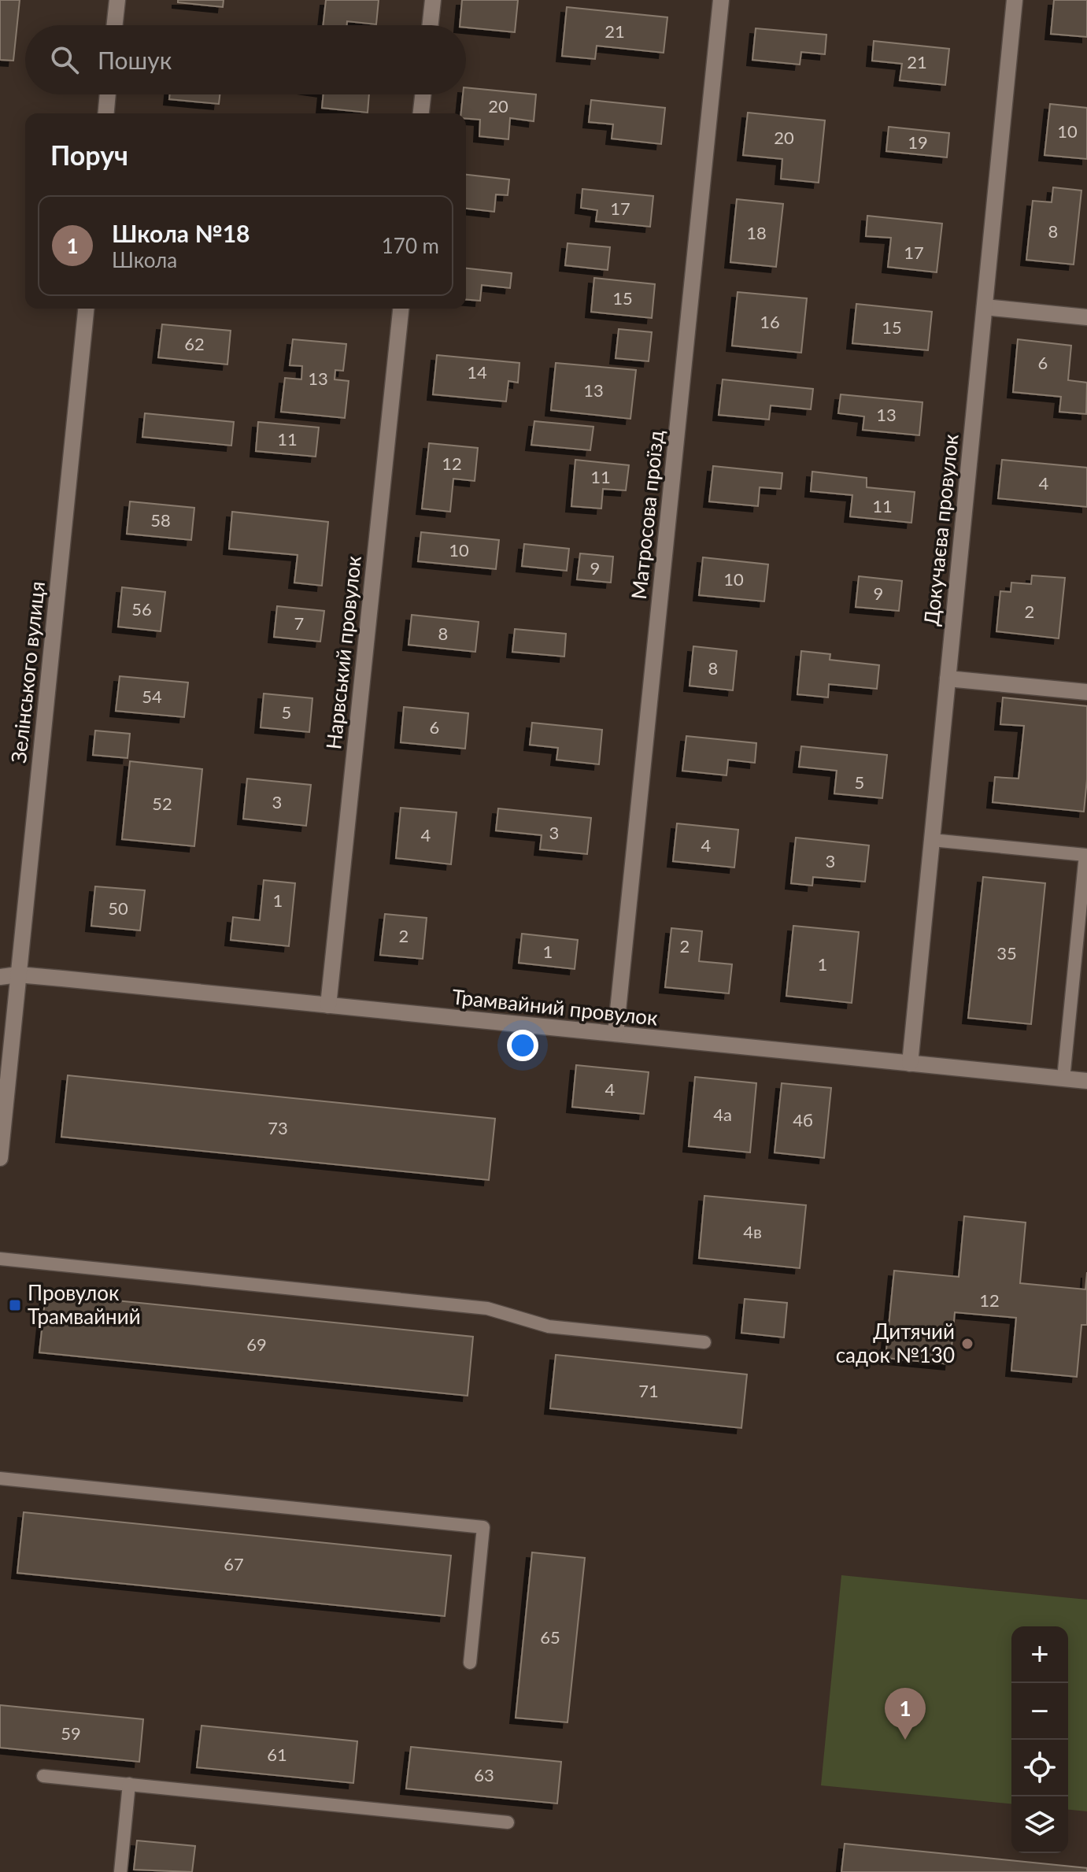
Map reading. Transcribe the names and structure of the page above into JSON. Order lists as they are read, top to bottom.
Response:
{
  "streets": {
    "street": [
      "Матросова проїзд",
      "Докучаєва провулок",
      "Нарвський провулок",
      "Зелінського вулиця",
      "Трамвайний провулок"
    ]
  },
  "crossings": [
    ["Матросова проїзд", "Трамвайний провулок"],
    ["Докучаєва провулок", "Трамвайний провулок"],
    ["Нарвський провулок", "Трамвайний провулок"],
    ["Зелінського вулиця", "Трамвайний провулок"]
  ],
  "places": {
    "transit": ["Провулок Трамвайний"],
    "other": ["Дитячий садок №130"]
  },
  "house_numbers": [
    "21",
    "21",
    "20",
    "10",
    "20",
    "19",
    "17",
    "8",
    "18",
    "17",
    "15",
    "16",
    "15",
    "62",
    "6",
    "14",
    "13",
    "13",
    "13",
    "11",
    "12",
    "11",
    "4",
    "11",
    "58",
    "10",
    "9",
    "10",
    "9",
    "56",
    "2",
    "7",
    "8",
    "8",
    "54",
    "5",
    "6",
    "5",
    "3",
    "52",
    "3",
    "4",
    "4",
    "3",
    "1",
    "50",
    "2",
    "2",
    "1",
    "35",
    "1",
    "4",
    "4а",
    "4б",
    "73",
    "4в",
    "12",
    "69",
    "71",
    "67",
    "65",
    "59",
    "61",
    "63"
  ],
  "page": {
    "search": "Пошук",
    "heading": "Поруч",
    "list": [
      {
        "mark": "1",
        "name": "Школа №18",
        "note": "Школа",
        "value": "170 m"
      }
    ],
    "map_buttons": ["+", "−"],
    "pins": "1"
  }
}
